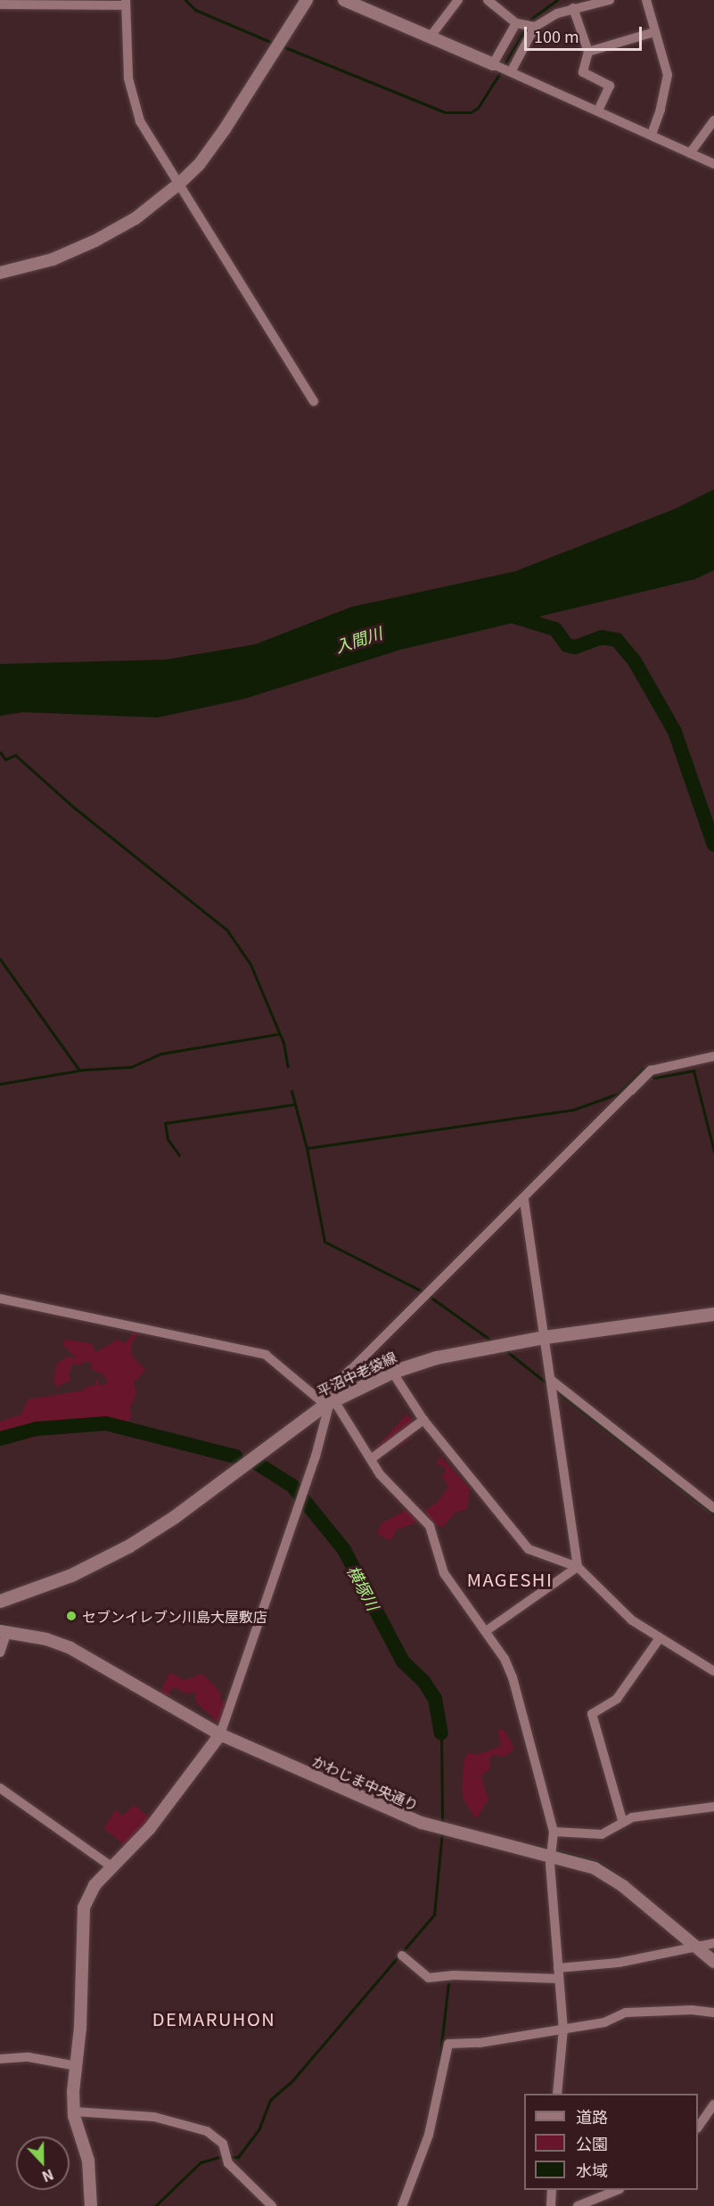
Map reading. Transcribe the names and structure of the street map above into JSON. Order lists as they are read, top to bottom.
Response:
{
  "streets": {
    "main road": ["平沼中老袋線"],
    "street": ["かわじま中央通り"]
  },
  "districts": ["MAGESHI", "DEMARUHON"],
  "water": ["入間川", "横塚川"],
  "places": ["セブンイレブン川島大屋敷店"],
  "legend": ["道路", "公園", "水域"],
  "scale_bar": "100 m",
  "north": "bottom"
}
